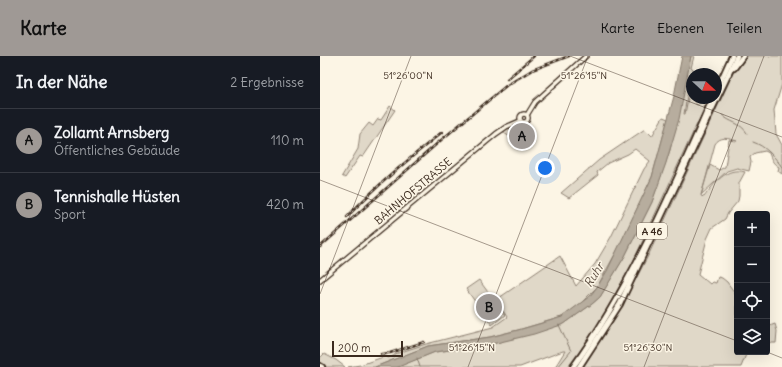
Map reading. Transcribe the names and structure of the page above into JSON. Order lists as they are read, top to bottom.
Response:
{
  "streets": {
    "highway": ["A 46"],
    "street": ["BAHNHOFSTRASSE"]
  },
  "water": ["Ruhr"],
  "scale_bar": "200 m",
  "north": "right",
  "page": {
    "header": "Karte",
    "nav": ["Karte", "Ebenen", "Teilen"],
    "heading": ["In der Nähe", "2 Ergebnisse"],
    "list": [
      {
        "mark": "A",
        "name": "Zollamt Arnsberg",
        "note": "Öffentliches Gebäude",
        "value": "110 m"
      },
      {
        "mark": "B",
        "name": "Tennishalle Hüsten",
        "note": "Sport",
        "value": "420 m"
      }
    ],
    "pins": ["A", "B"],
    "map_buttons": ["+", "−"],
    "scale": "200 m"
  },
  "coordinates": ["51°26'15\"N", "51°26'00\"N", "51°26'30\"N"]
}
